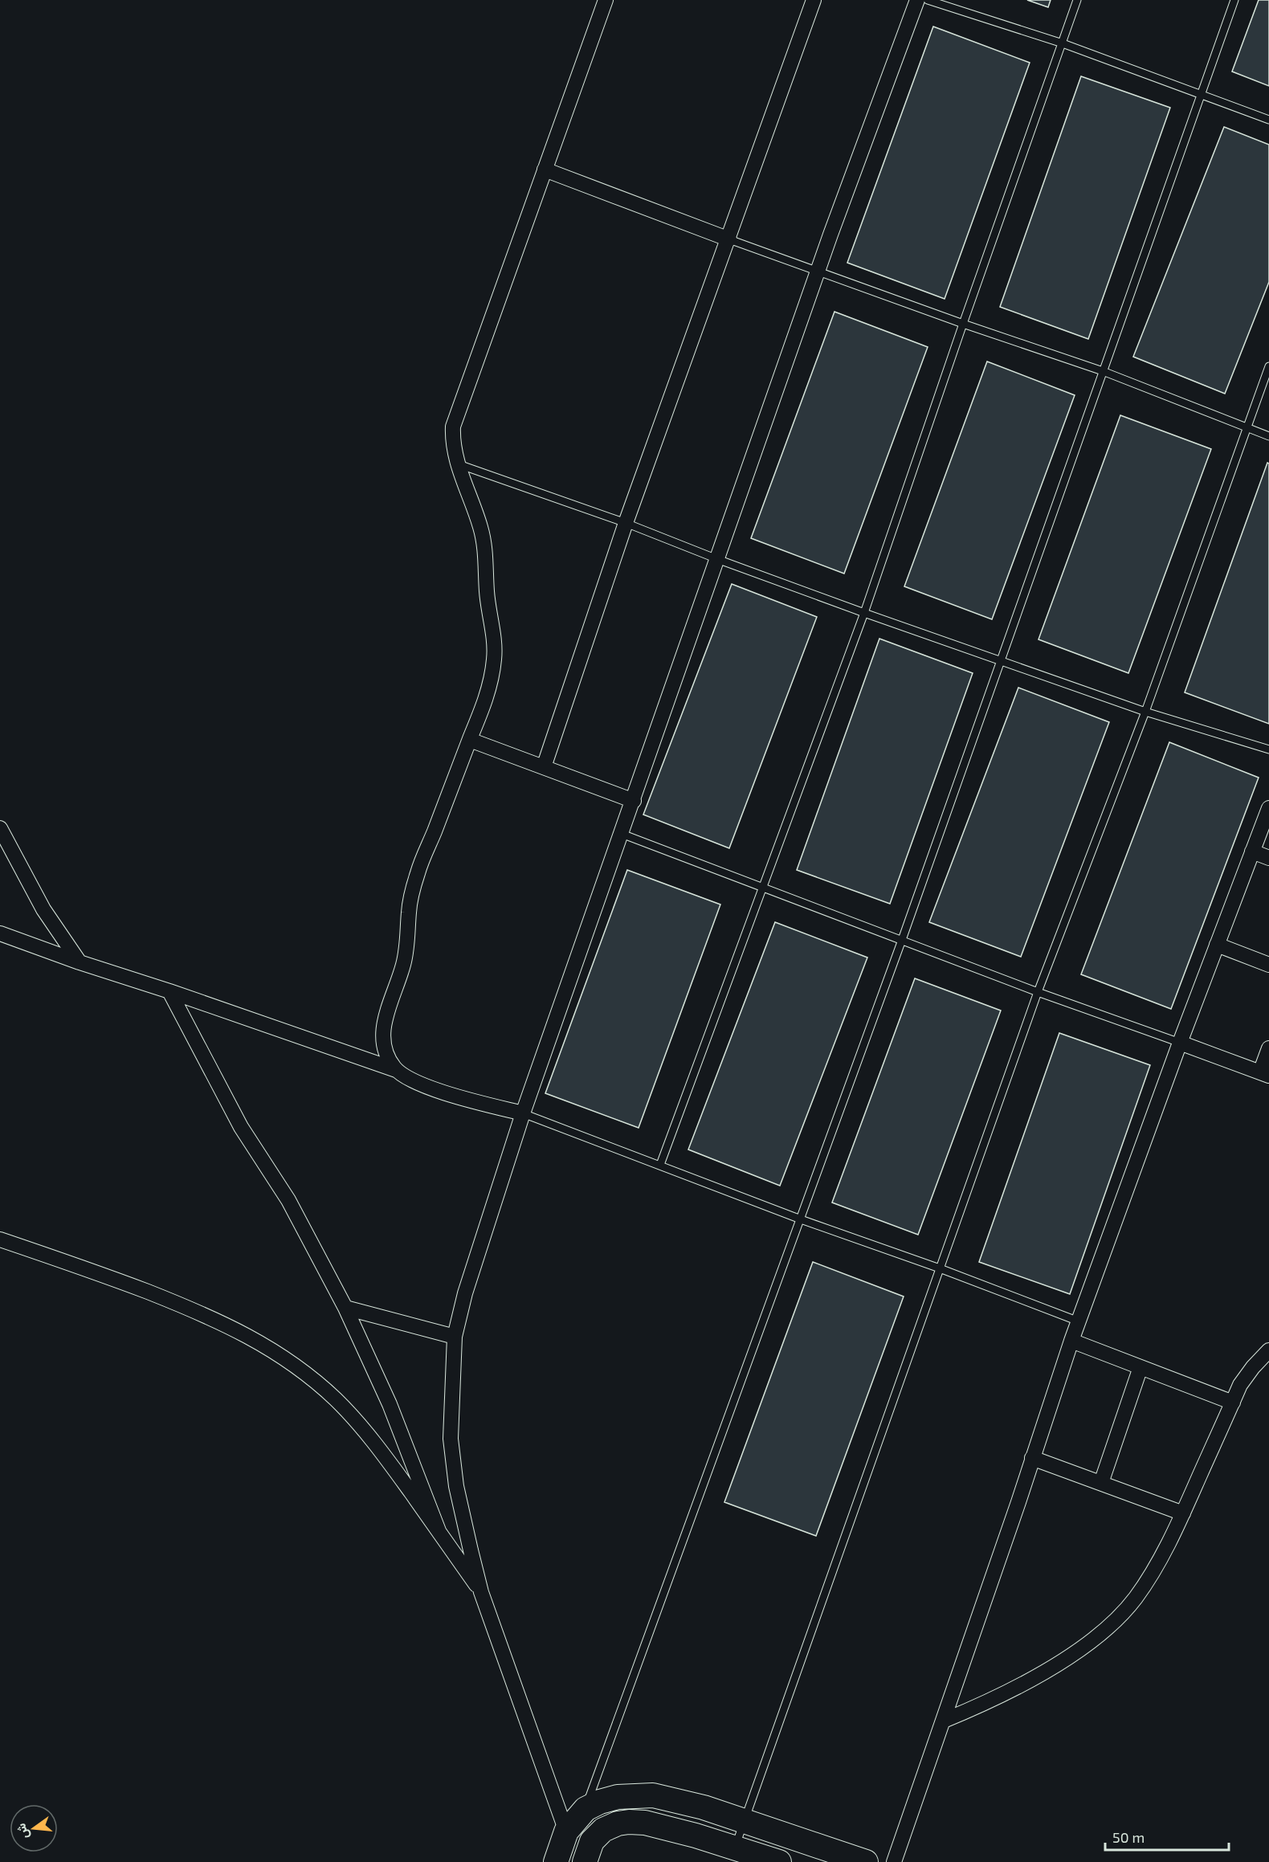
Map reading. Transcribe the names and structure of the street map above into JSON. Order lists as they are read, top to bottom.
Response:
{
  "scale_bar": "50 m",
  "north": "left"
}
